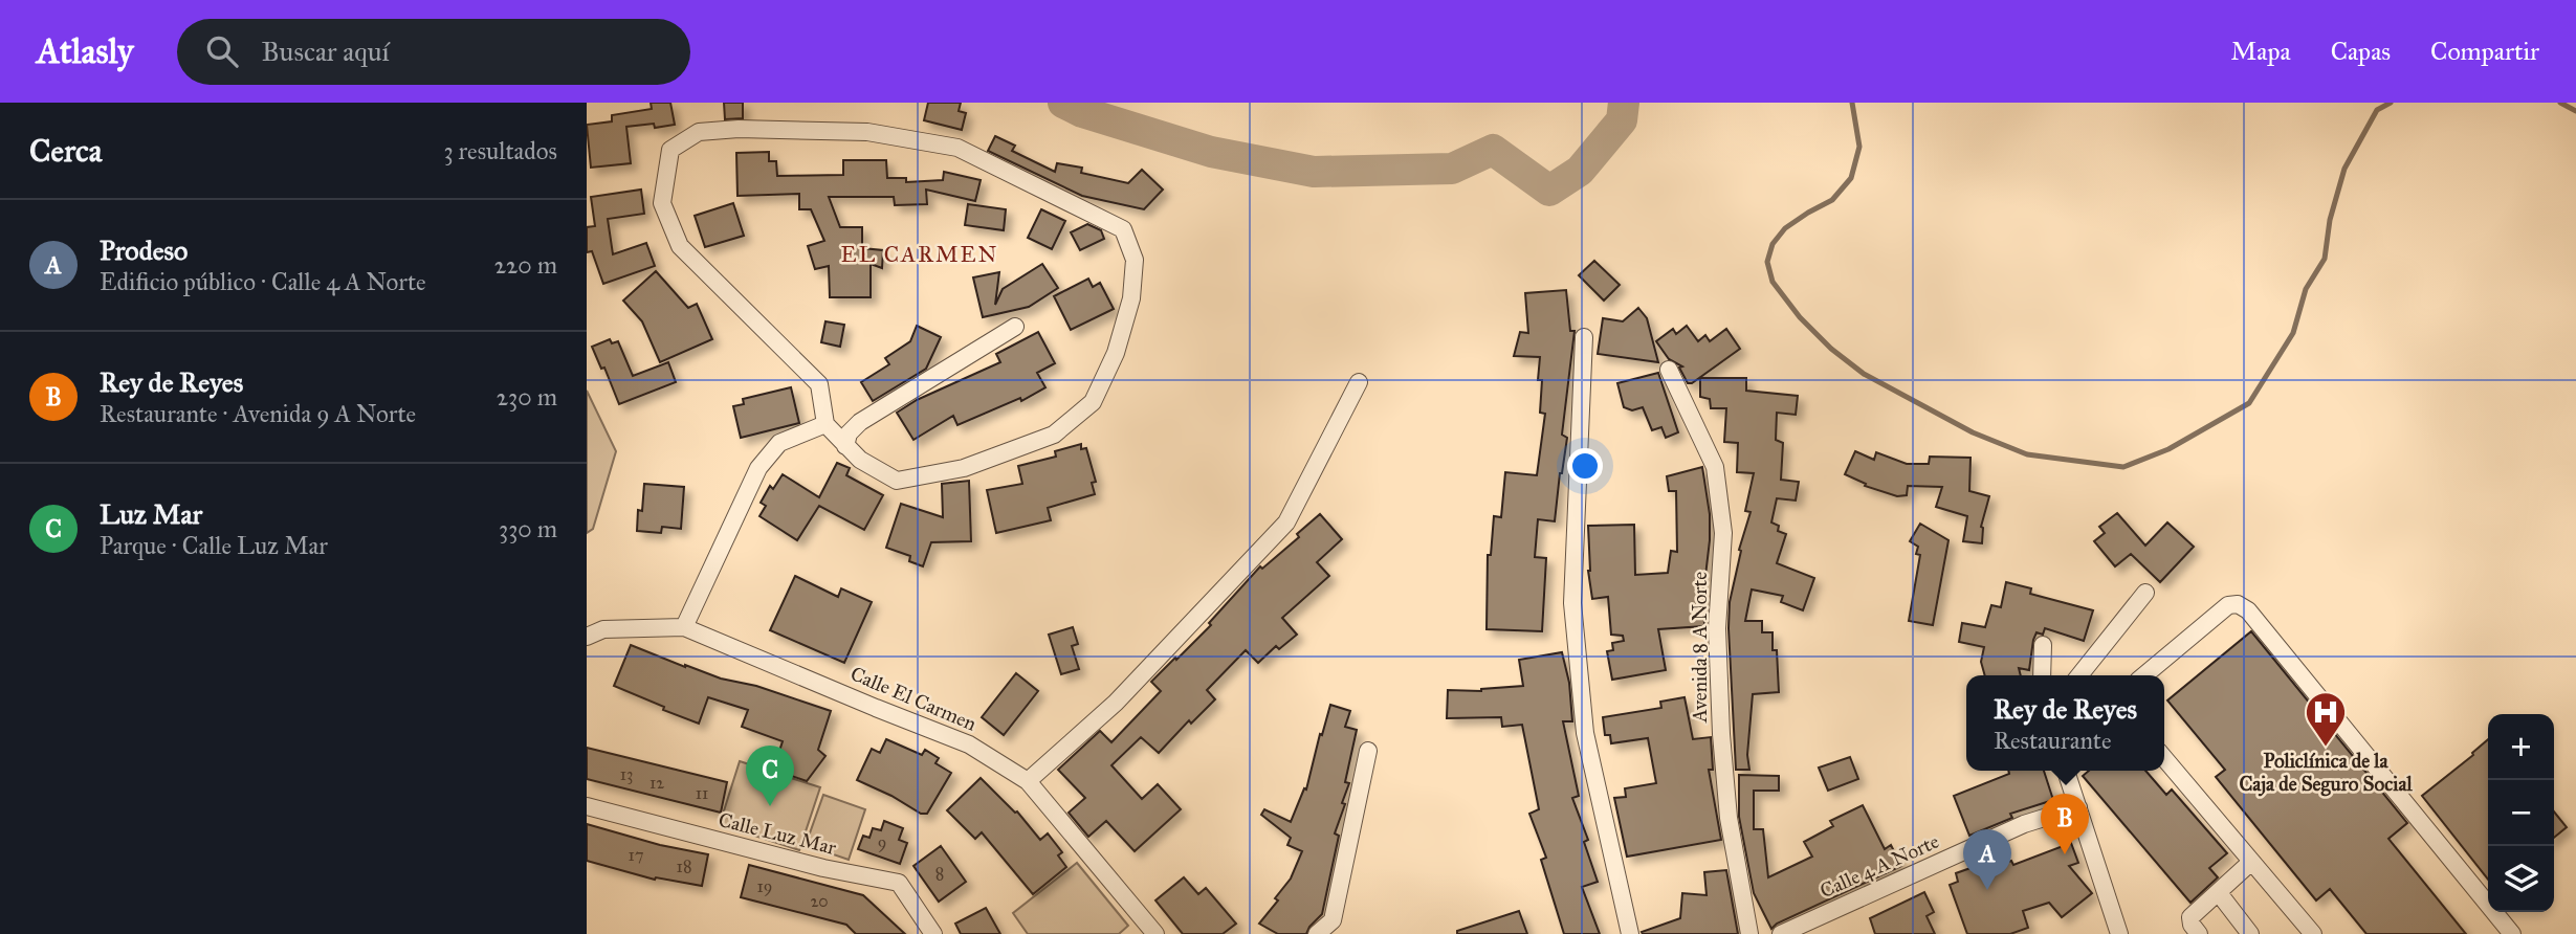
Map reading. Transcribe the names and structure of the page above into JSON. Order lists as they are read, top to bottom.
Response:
{
  "streets": {
    "street": [
      "Avenida 8 A Norte",
      "Calle El Carmen",
      "Calle Luz Mar",
      "Calle 4 A Norte"
    ]
  },
  "districts": ["EL CARMEN"],
  "places": {
    "hospital": ["Policlínica de la Caja de Seguro Social"]
  },
  "house_numbers": [
    "13",
    "12",
    "11",
    "9",
    "17",
    "18",
    "8",
    "19",
    "20"
  ],
  "page": {
    "header": "Atlasly",
    "search": "Buscar aquí",
    "nav": ["Mapa", "Capas", "Compartir"],
    "heading": ["Cerca", "3 resultados"],
    "list": [
      {
        "mark": "A",
        "name": "Prodeso",
        "note": "Edificio público · Calle 4 A Norte",
        "value": "220 m"
      },
      {
        "mark": "B",
        "name": "Rey de Reyes",
        "note": "Restaurante · Avenida 9 A Norte",
        "value": "230 m"
      },
      {
        "mark": "C",
        "name": "Luz Mar",
        "note": "Parque · Calle Luz Mar",
        "value": "330 m"
      }
    ],
    "popup": ["Rey de Reyes", "Restaurante"],
    "map_buttons": ["+", "−"],
    "pins": ["C", "B", "A"]
  }
}
